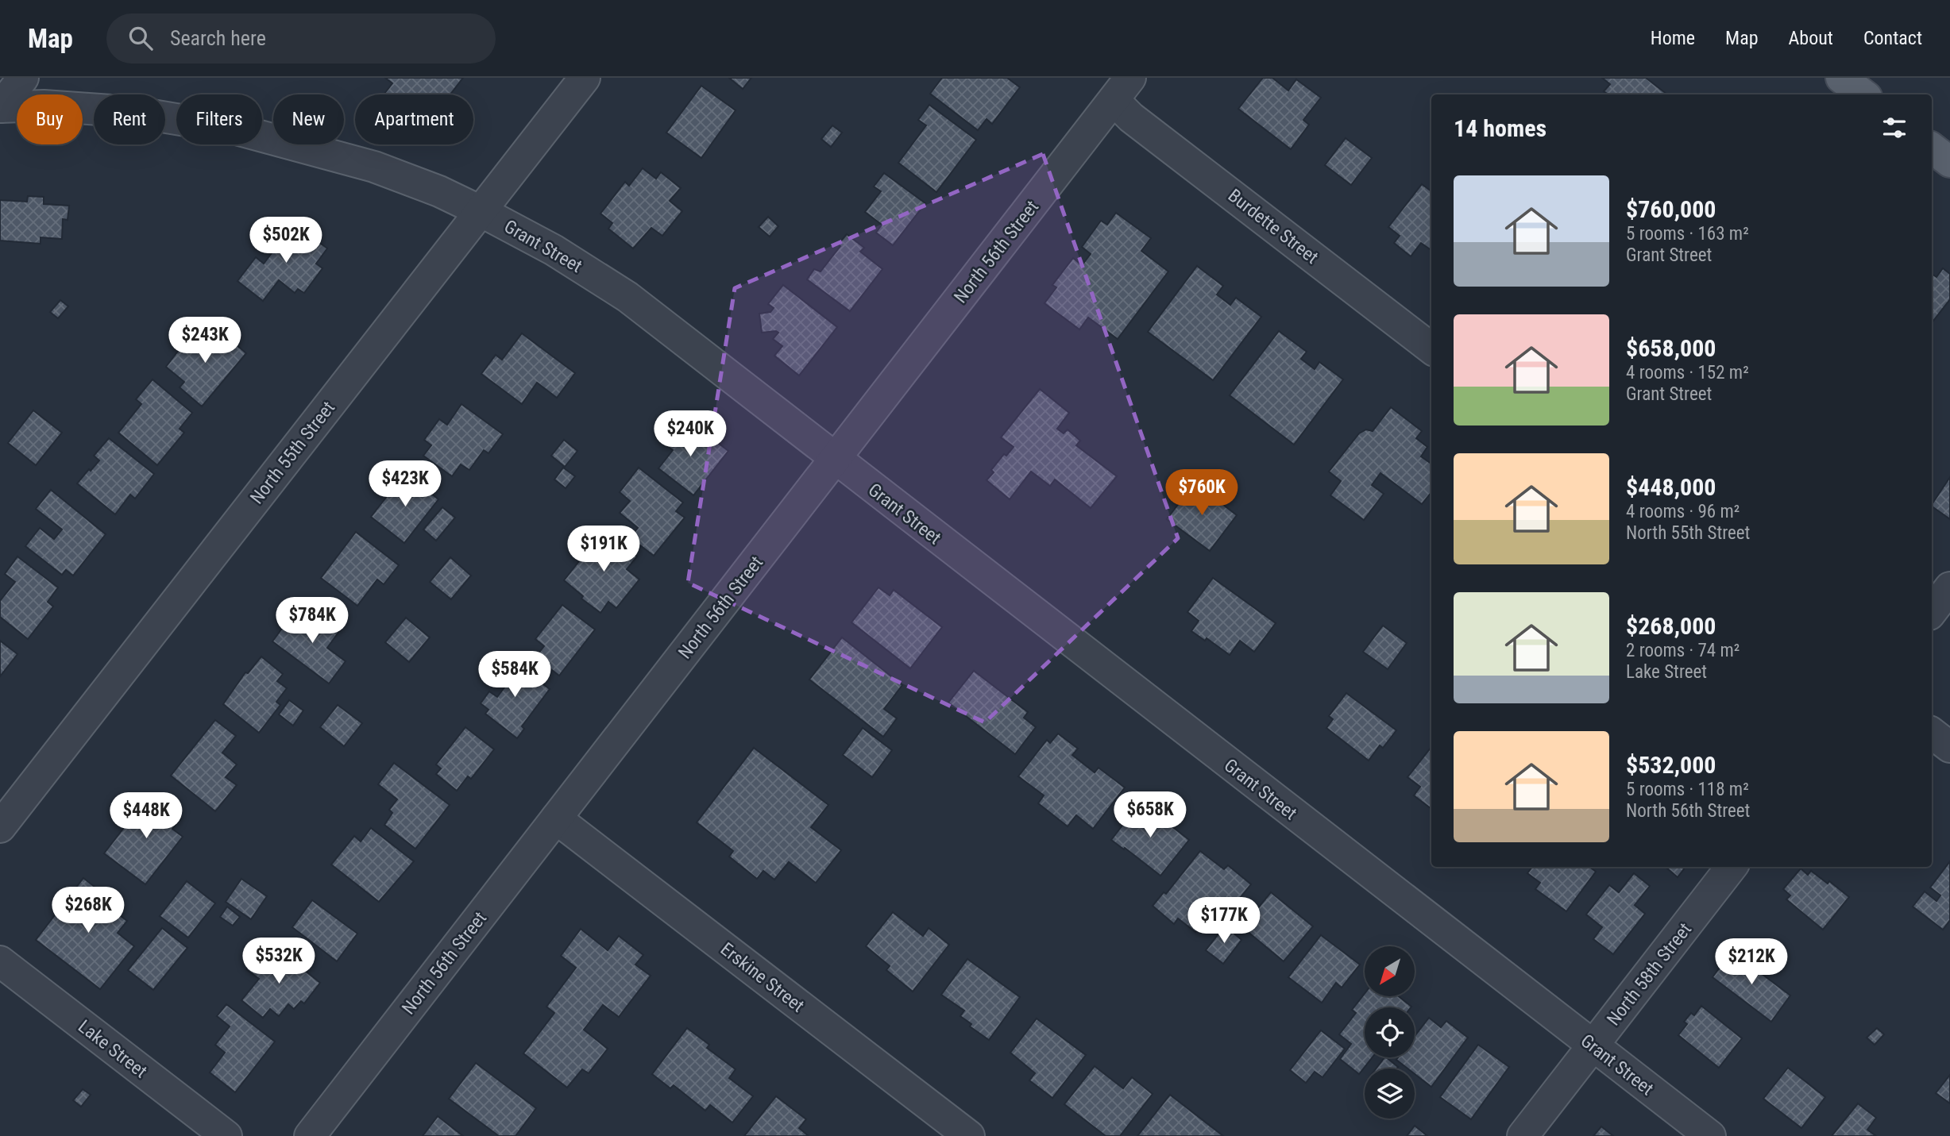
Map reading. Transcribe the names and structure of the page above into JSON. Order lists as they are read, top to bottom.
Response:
{
  "streets": {
    "street": [
      "Burdette Street",
      "Grant Street",
      "North 56th Street",
      "North 55th Street",
      "North 58th Street",
      "Erskine Street",
      "Lake Street"
    ]
  },
  "crossings": [
    ["Burdette Street", "North 56th Street"],
    ["Grant Street", "North 56th Street"],
    ["Grant Street", "North 55th Street"],
    ["Grant Street", "North 58th Street"],
    ["North 56th Street", "Erskine Street"]
  ],
  "north": "bottom left",
  "page": {
    "header": "Map",
    "search": "Search here",
    "nav": [
      "Home",
      "Map",
      "About",
      "Contact"
    ],
    "chip": [
      "Buy",
      "Rent",
      "Filters",
      "New",
      "Apartment"
    ],
    "heading": "14 homes",
    "list": [
      {
        "name": "$760,000",
        "note": "5 rooms · 163 m² · Grant Street"
      },
      {
        "name": "$658,000",
        "note": "4 rooms · 152 m² · Grant Street"
      },
      {
        "name": "$448,000",
        "note": "4 rooms · 96 m² · North 55th Street"
      },
      {
        "name": "$268,000",
        "note": "2 rooms · 74 m² · Lake Street"
      },
      {
        "name": "$532,000",
        "note": "5 rooms · 118 m² · North 56th Street"
      }
    ],
    "price": [
      "$502K",
      "$243K",
      "$240K",
      "$423K",
      "$760K",
      "$191K",
      "$784K",
      "$584K",
      "$658K",
      "$448K",
      "$268K",
      "$177K",
      "$532K",
      "$212K"
    ]
  }
}
